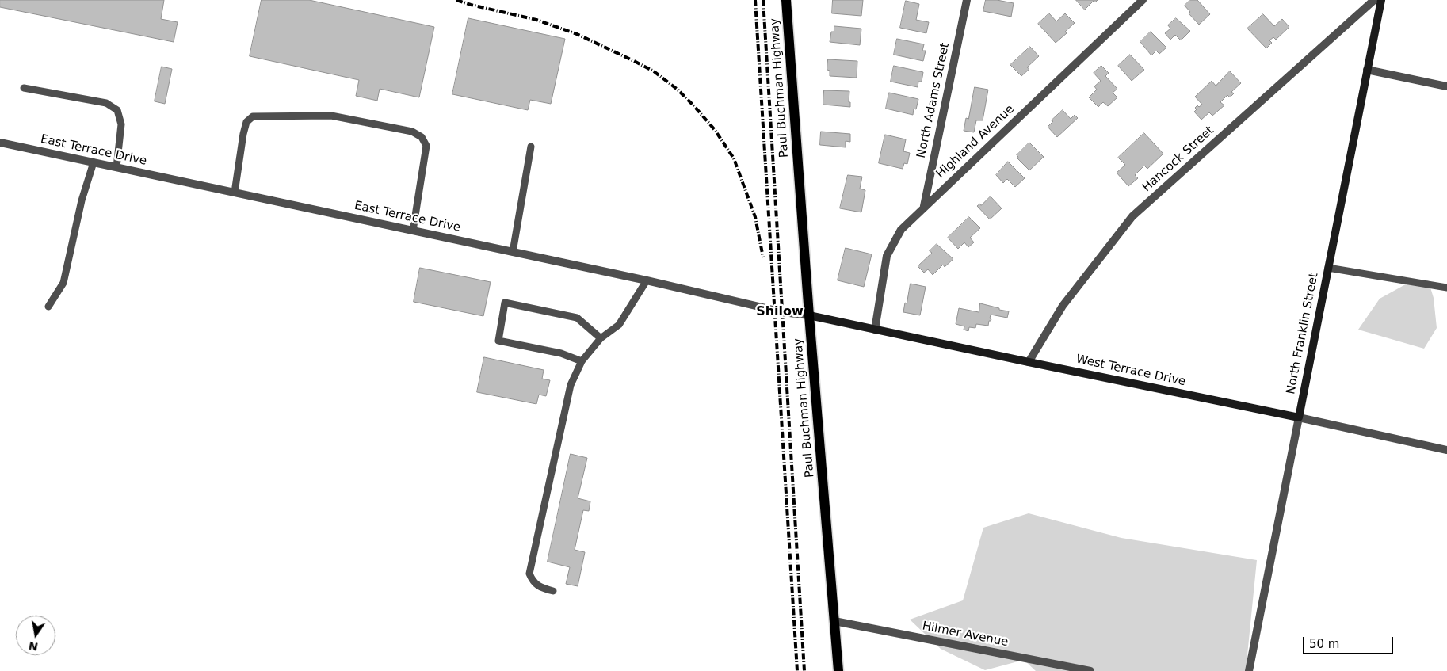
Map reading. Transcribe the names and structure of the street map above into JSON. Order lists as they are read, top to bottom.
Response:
{
  "streets": {
    "main road": ["Paul Buchman Highway"],
    "street": [
      "North Adams Street",
      "Highland Avenue",
      "East Terrace Drive",
      "Hancock Street",
      "North Franklin Street",
      "West Terrace Drive",
      "Hilmer Avenue"
    ]
  },
  "crossings": [
    ["Paul Buchman Highway", "East Terrace Drive"],
    ["Paul Buchman Highway", "West Terrace Drive"],
    ["Paul Buchman Highway", "Hilmer Avenue"],
    ["North Adams Street", "Highland Avenue"],
    ["Highland Avenue", "West Terrace Drive"],
    ["East Terrace Drive", "West Terrace Drive"],
    ["Hancock Street", "West Terrace Drive"],
    ["North Franklin Street", "West Terrace Drive"]
  ],
  "districts": ["Shilow"],
  "scale_bar": "50 m",
  "north": "bottom"
}
